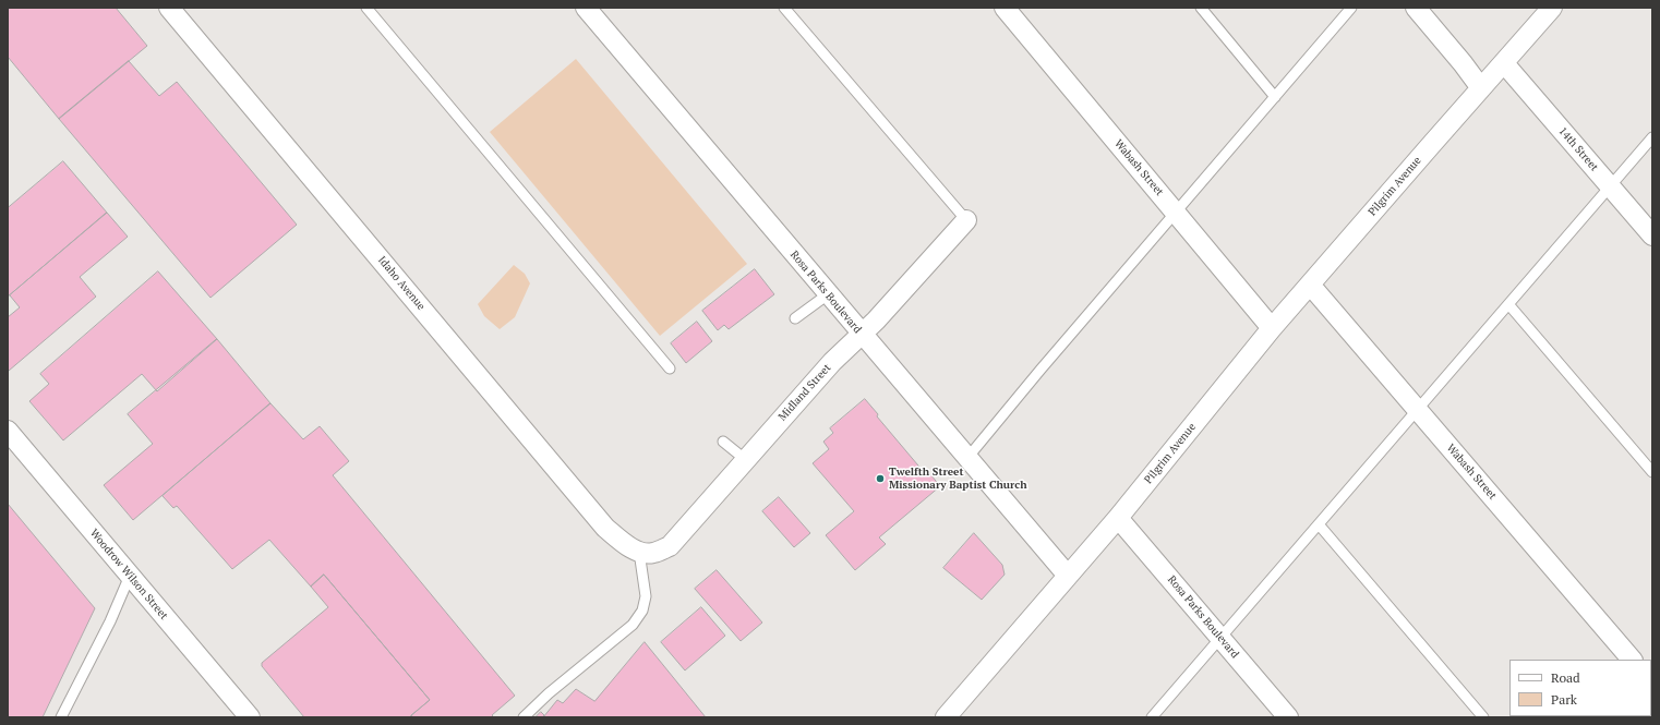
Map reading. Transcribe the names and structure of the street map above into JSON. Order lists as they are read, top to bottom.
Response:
{
  "streets": {
    "street": [
      "14th Street",
      "Wabash Street",
      "Pilgrim Avenue",
      "Idaho Avenue",
      "Rosa Parks Boulevard",
      "Midland Street",
      "Woodrow Wilson Street"
    ]
  },
  "crossings": [
    ["14th Street", "Pilgrim Avenue"],
    ["Wabash Street", "Pilgrim Avenue"],
    ["Pilgrim Avenue", "Rosa Parks Boulevard"],
    ["Idaho Avenue", "Midland Street"],
    ["Rosa Parks Boulevard", "Midland Street"]
  ],
  "places": ["Twelfth Street Missionary Baptist Church"],
  "legend": ["Road", "Park"]
}
